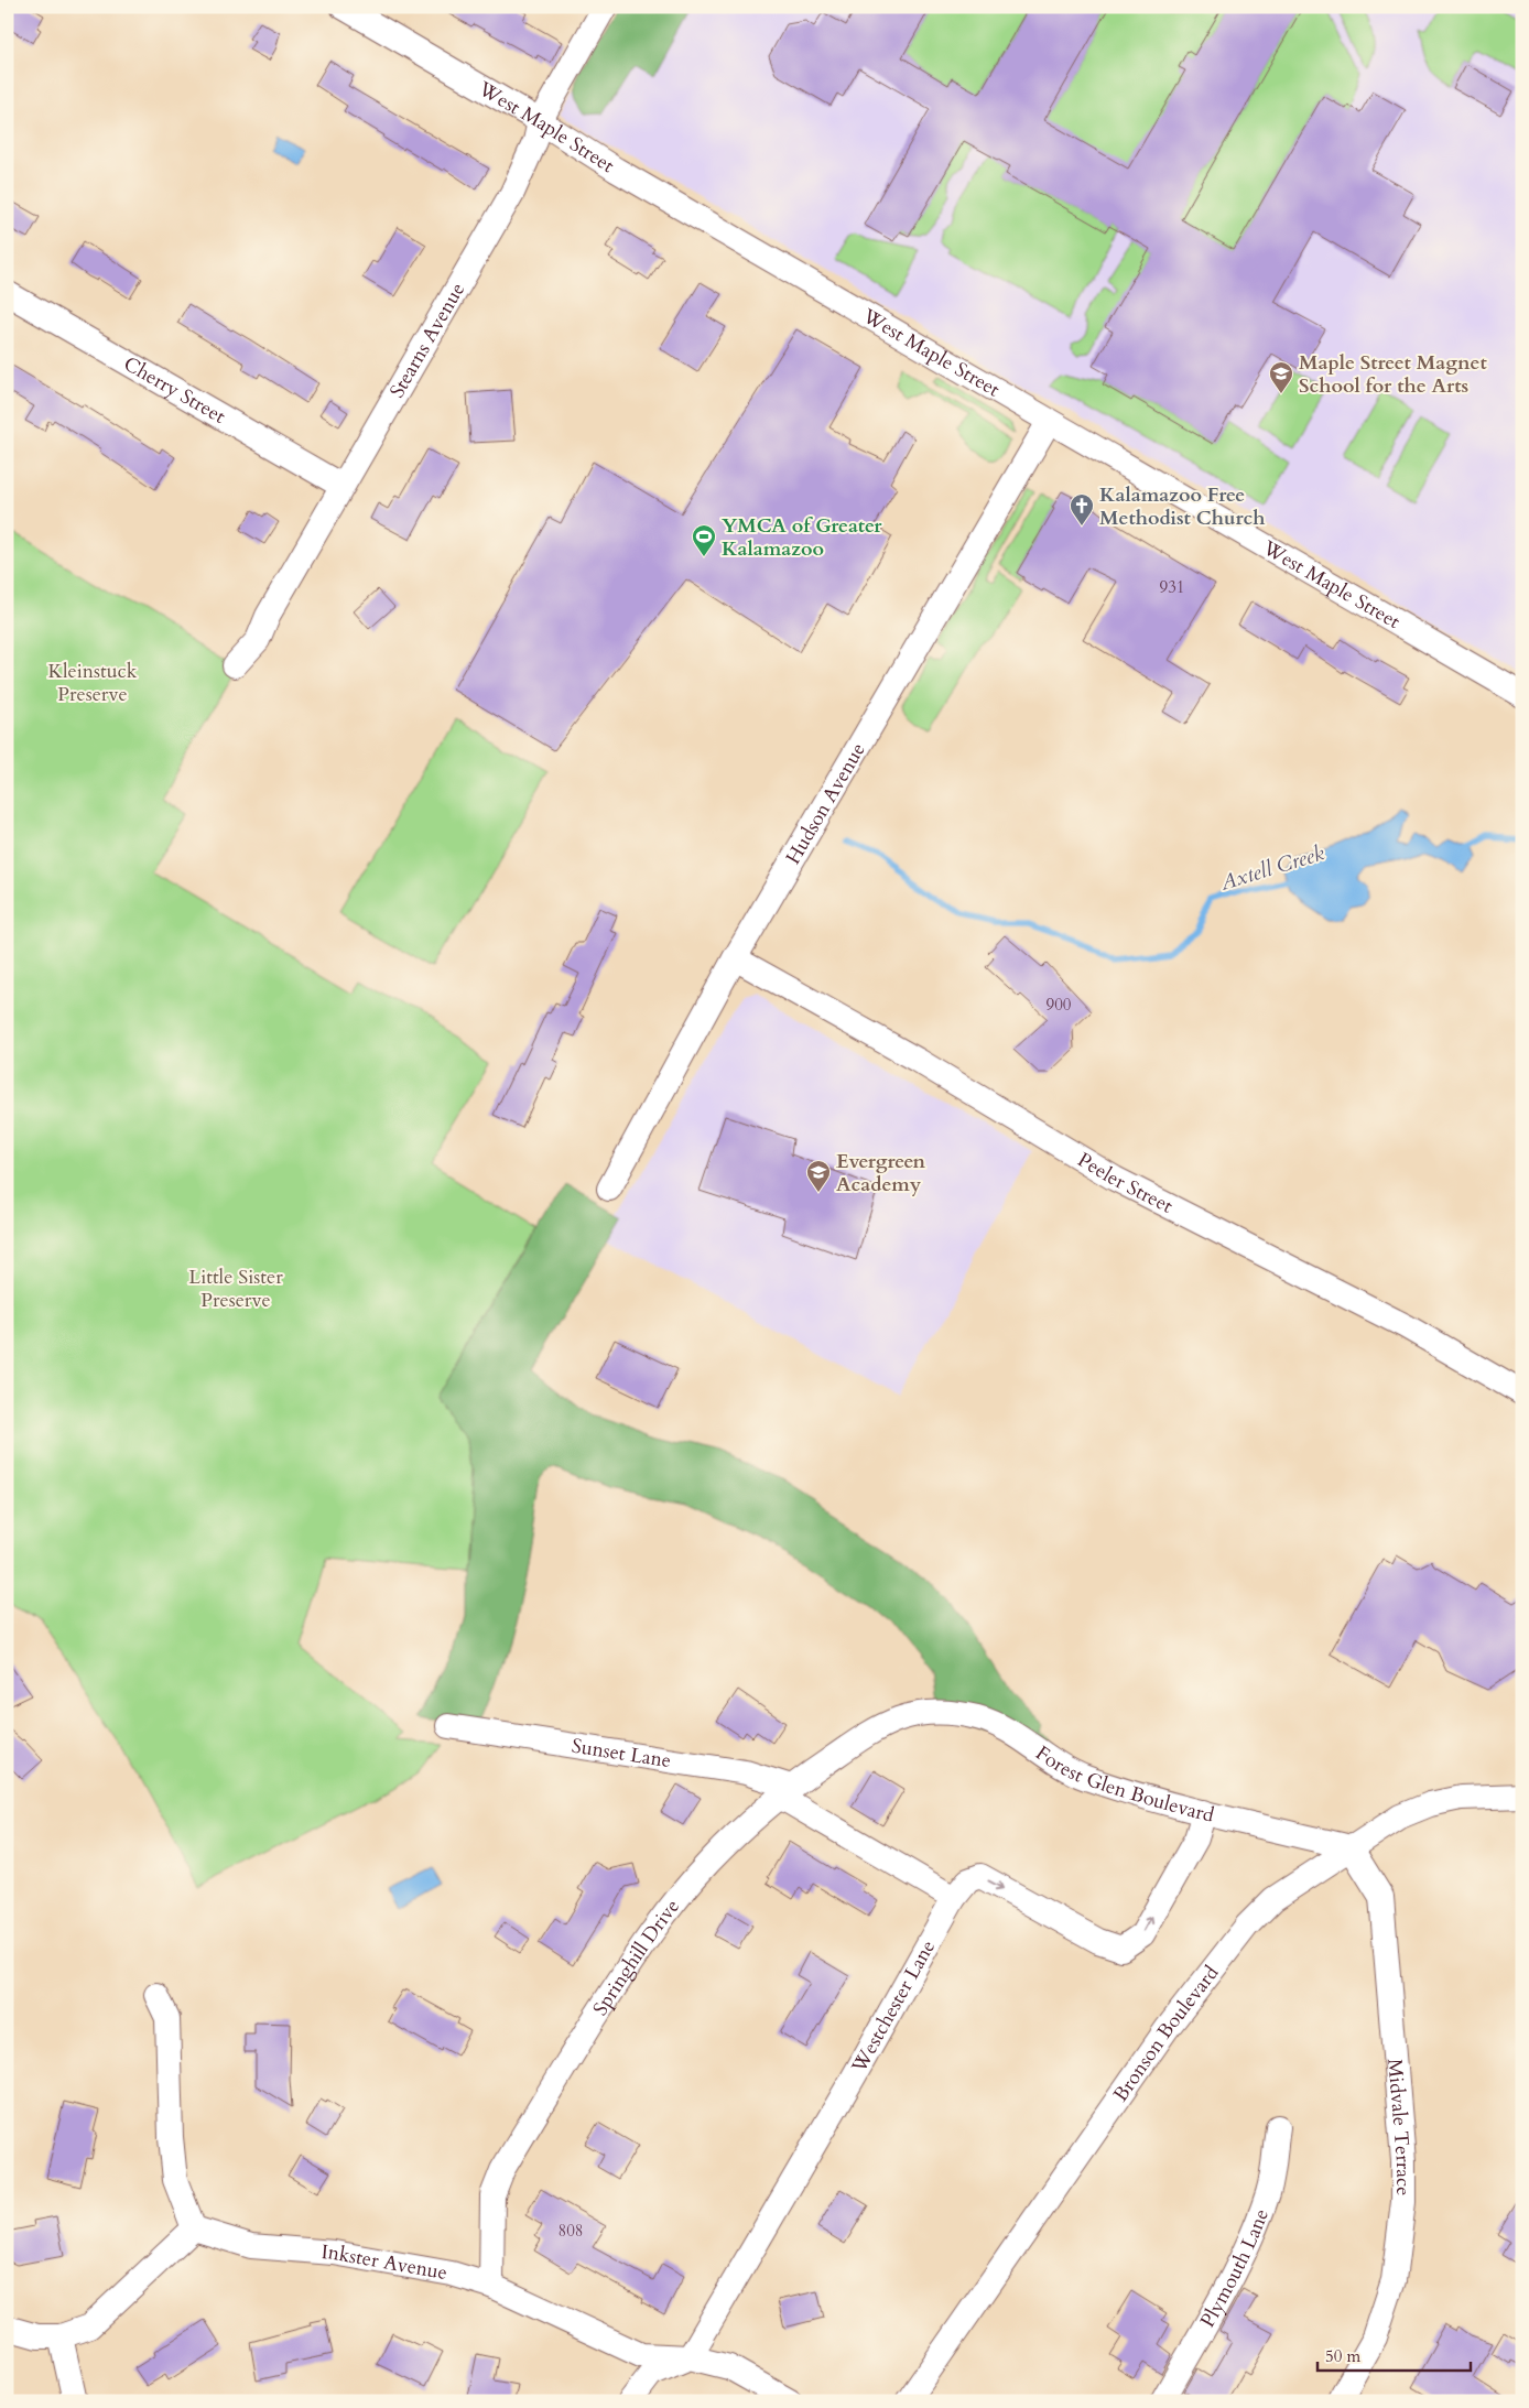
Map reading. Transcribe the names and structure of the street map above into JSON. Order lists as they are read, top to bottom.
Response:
{
  "streets": {
    "street": [
      "West Maple Street",
      "Stearns Avenue",
      "Cherry Street",
      "Hudson Avenue",
      "Peeler Street",
      "Sunset Lane",
      "Forest Glen Boulevard",
      "Springhill Drive",
      "Westchester Lane",
      "Bronson Boulevard",
      "Midvale Terrace",
      "Inkster Avenue",
      "Plymouth Lane"
    ]
  },
  "crossings": [
    ["West Maple Street", "Stearns Avenue"],
    ["West Maple Street", "Hudson Avenue"],
    ["Stearns Avenue", "Cherry Street"],
    ["Hudson Avenue", "Peeler Street"],
    ["Sunset Lane", "Springhill Drive"],
    ["Sunset Lane", "Westchester Lane"],
    ["Forest Glen Boulevard", "Springhill Drive"],
    ["Forest Glen Boulevard", "Westchester Lane"],
    ["Forest Glen Boulevard", "Bronson Boulevard"],
    ["Forest Glen Boulevard", "Midvale Terrace"],
    ["Springhill Drive", "Inkster Avenue"],
    ["Westchester Lane", "Inkster Avenue"],
    ["Bronson Boulevard", "Midvale Terrace"]
  ],
  "water": ["Axtell Creek"],
  "parks": ["Kleinstuck Preserve", "Little Sister Preserve"],
  "places": {
    "school or university": ["Maple Street Magnet School for the Arts", "Evergreen Academy"],
    "church": ["Kalamazoo Free Methodist Church"],
    "sports": ["YMCA of Greater Kalamazoo"]
  },
  "house_numbers": ["931", "900", "808"],
  "scale_bar": "50 m"
}
